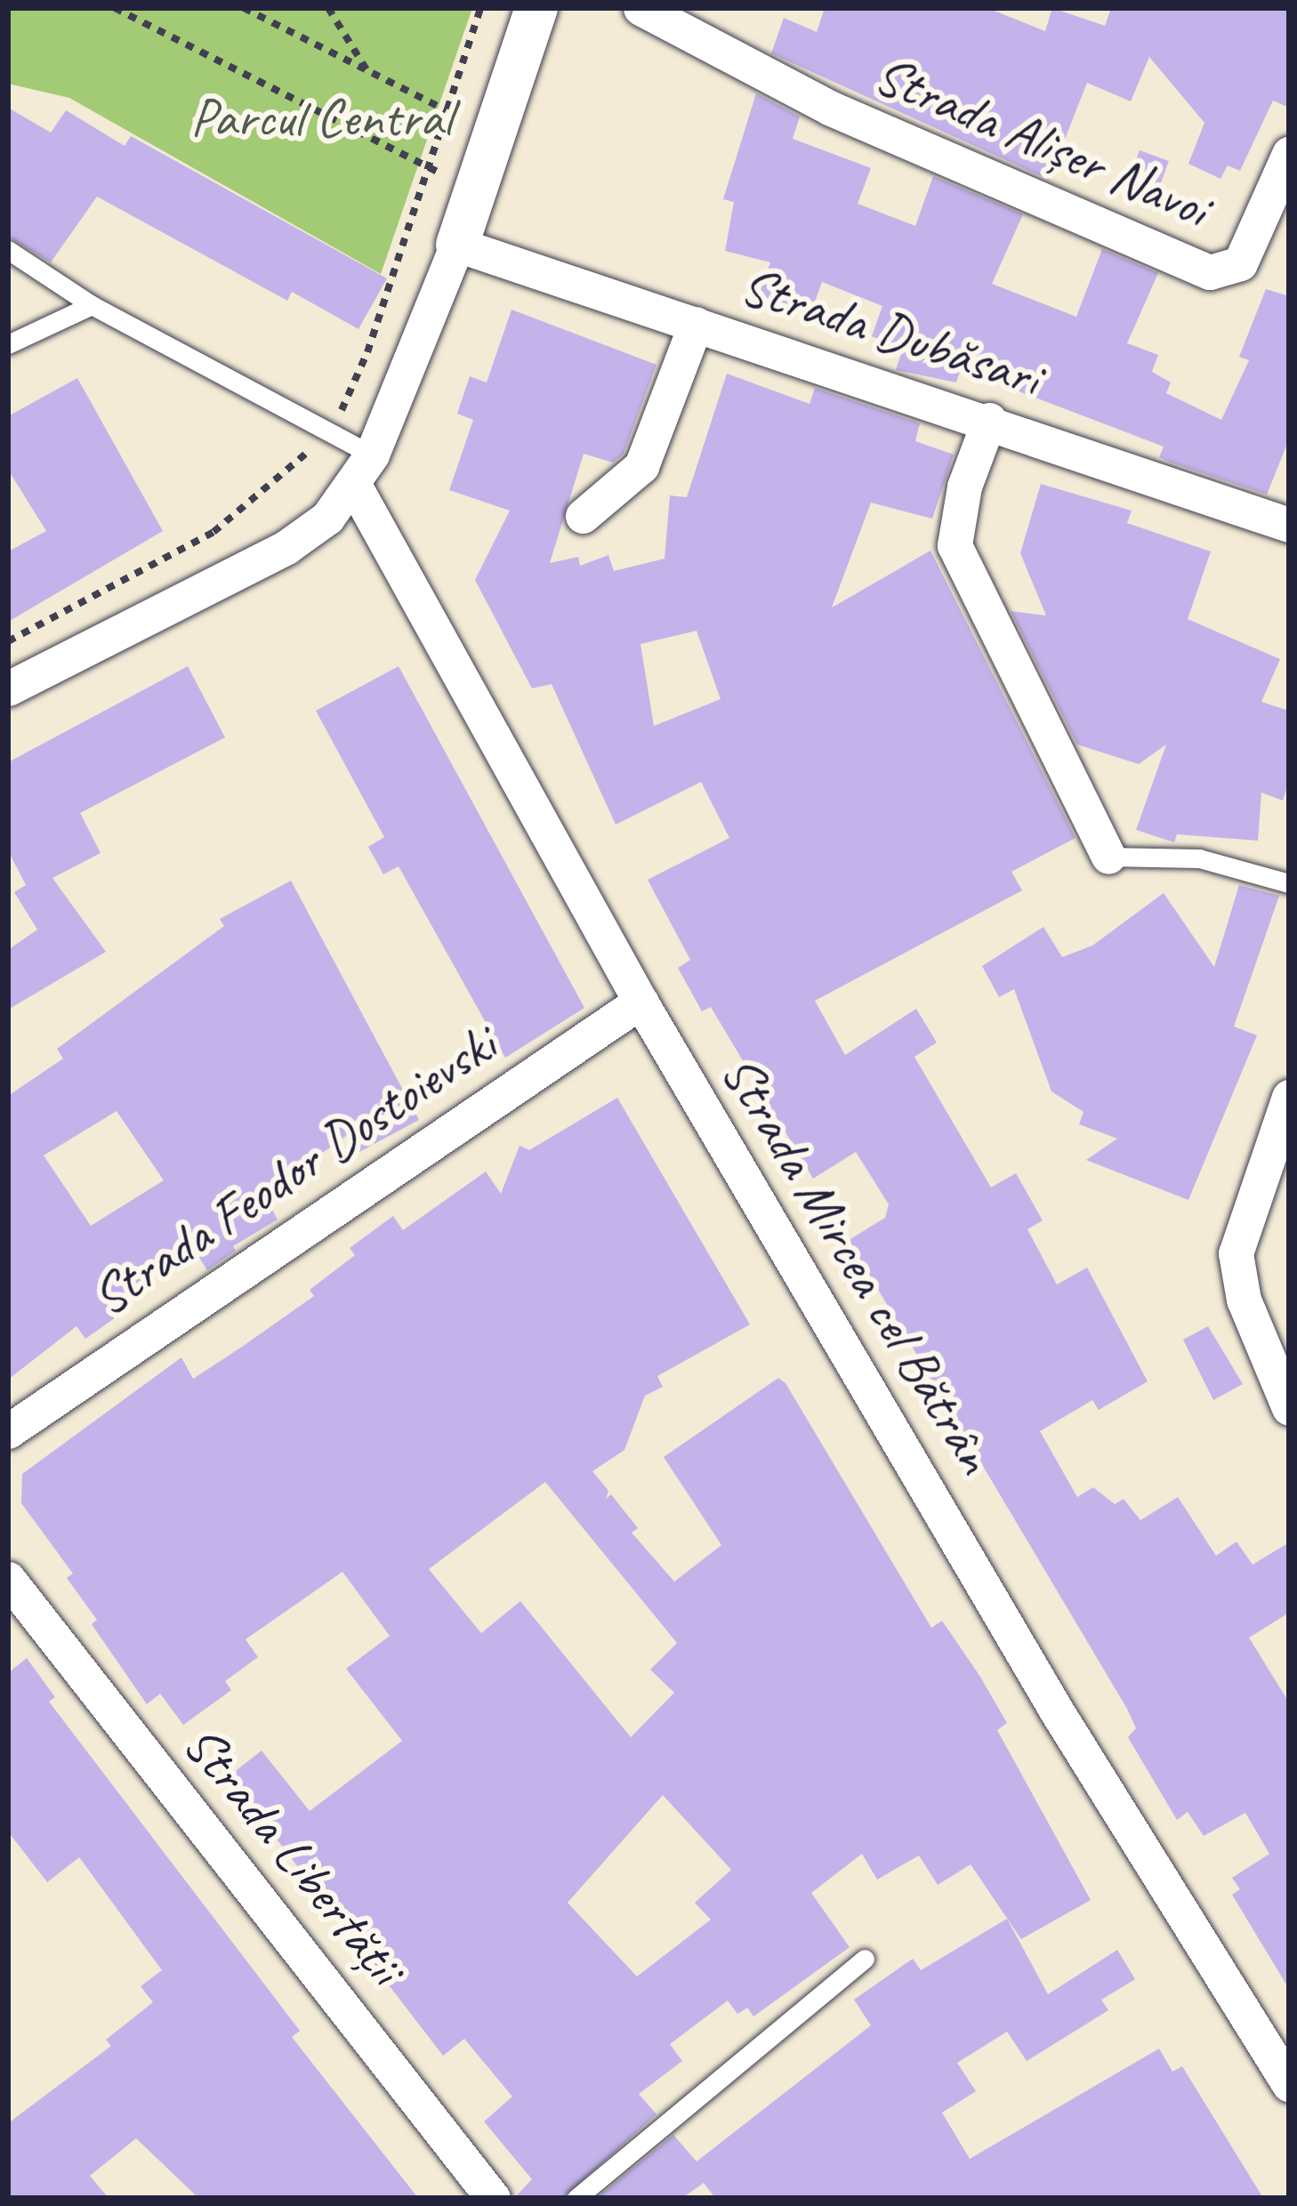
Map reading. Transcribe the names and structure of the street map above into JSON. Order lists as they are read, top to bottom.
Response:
{
  "streets": {
    "street": [
      "Strada Alișer Navoi",
      "Strada Dubăsari",
      "Strada Fеodor Dostoievski",
      "Strada Mircea cel Bătrân",
      "Strada Libertății"
    ]
  },
  "crossings": [
    ["Strada Fеodor Dostoievski", "Strada Mircea cel Bătrân"]
  ],
  "parks": ["Parcul Central"]
}
